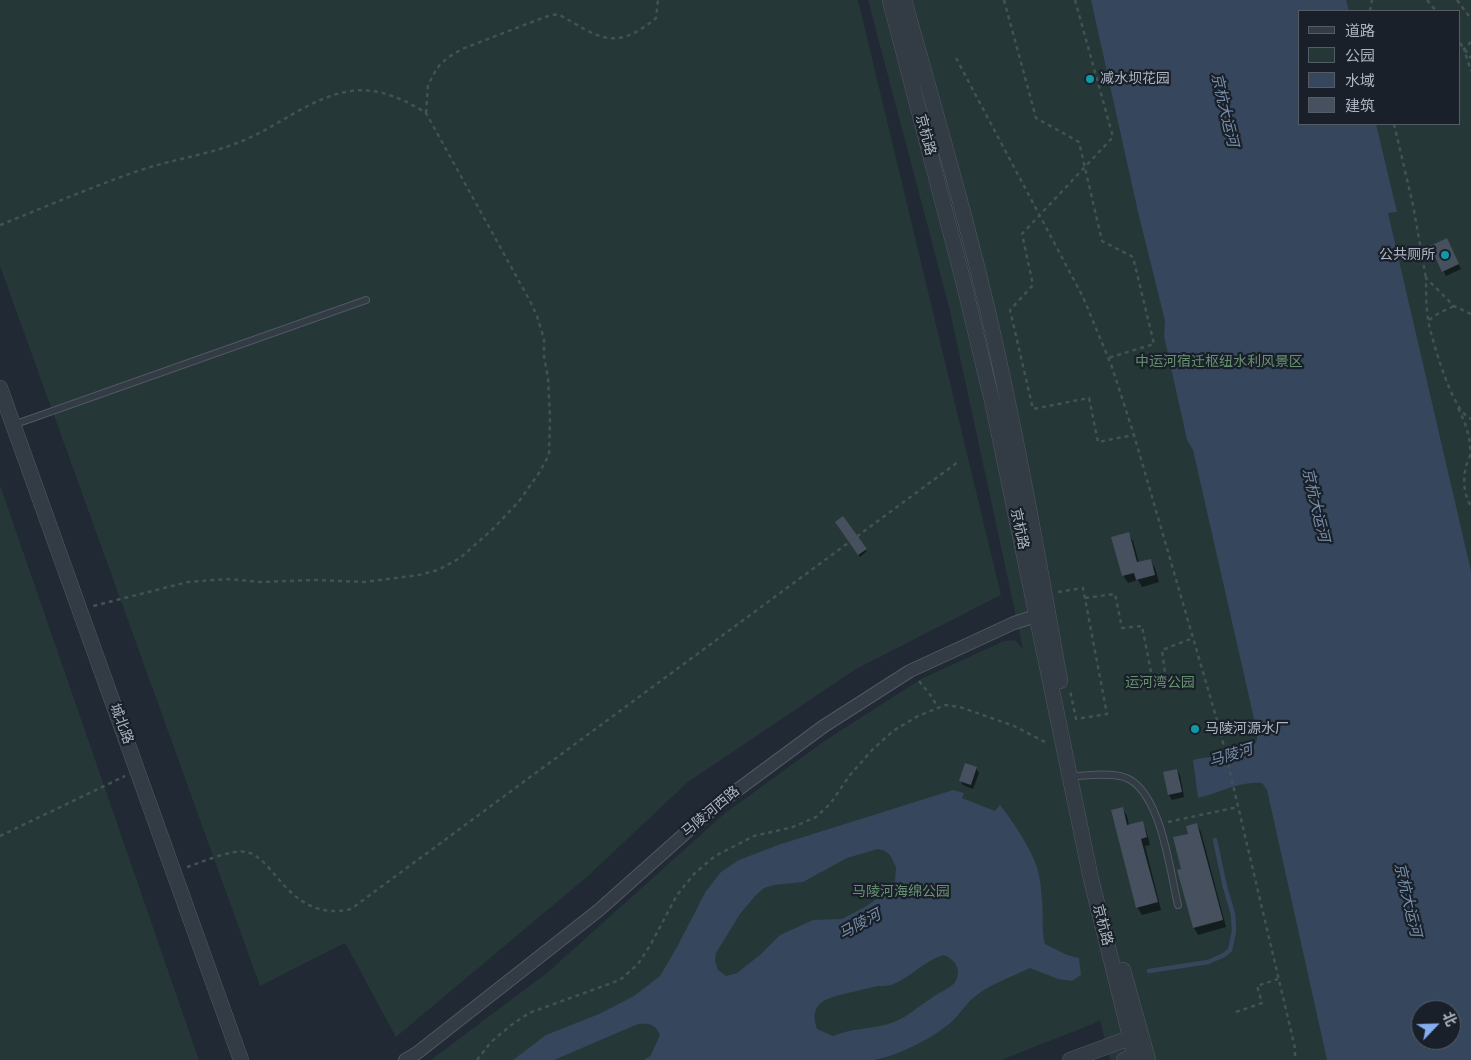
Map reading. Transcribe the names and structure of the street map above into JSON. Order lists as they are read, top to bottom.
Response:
{
  "streets": {
    "street": ["京杭路", "城北路", "马陵河西路"]
  },
  "crossings": [
    ["京杭路", "马陵河西路"]
  ],
  "water": ["京杭大运河", "马陵河"],
  "parks": ["中运河宿迁枢纽水利风景区", "运河湾公园", "马陵河海绵公园"],
  "places": ["减水坝花园", "公共厕所", "马陵河源水厂"],
  "legend": [
    "道路",
    "公园",
    "水域",
    "建筑"
  ],
  "north": "top right"
}
